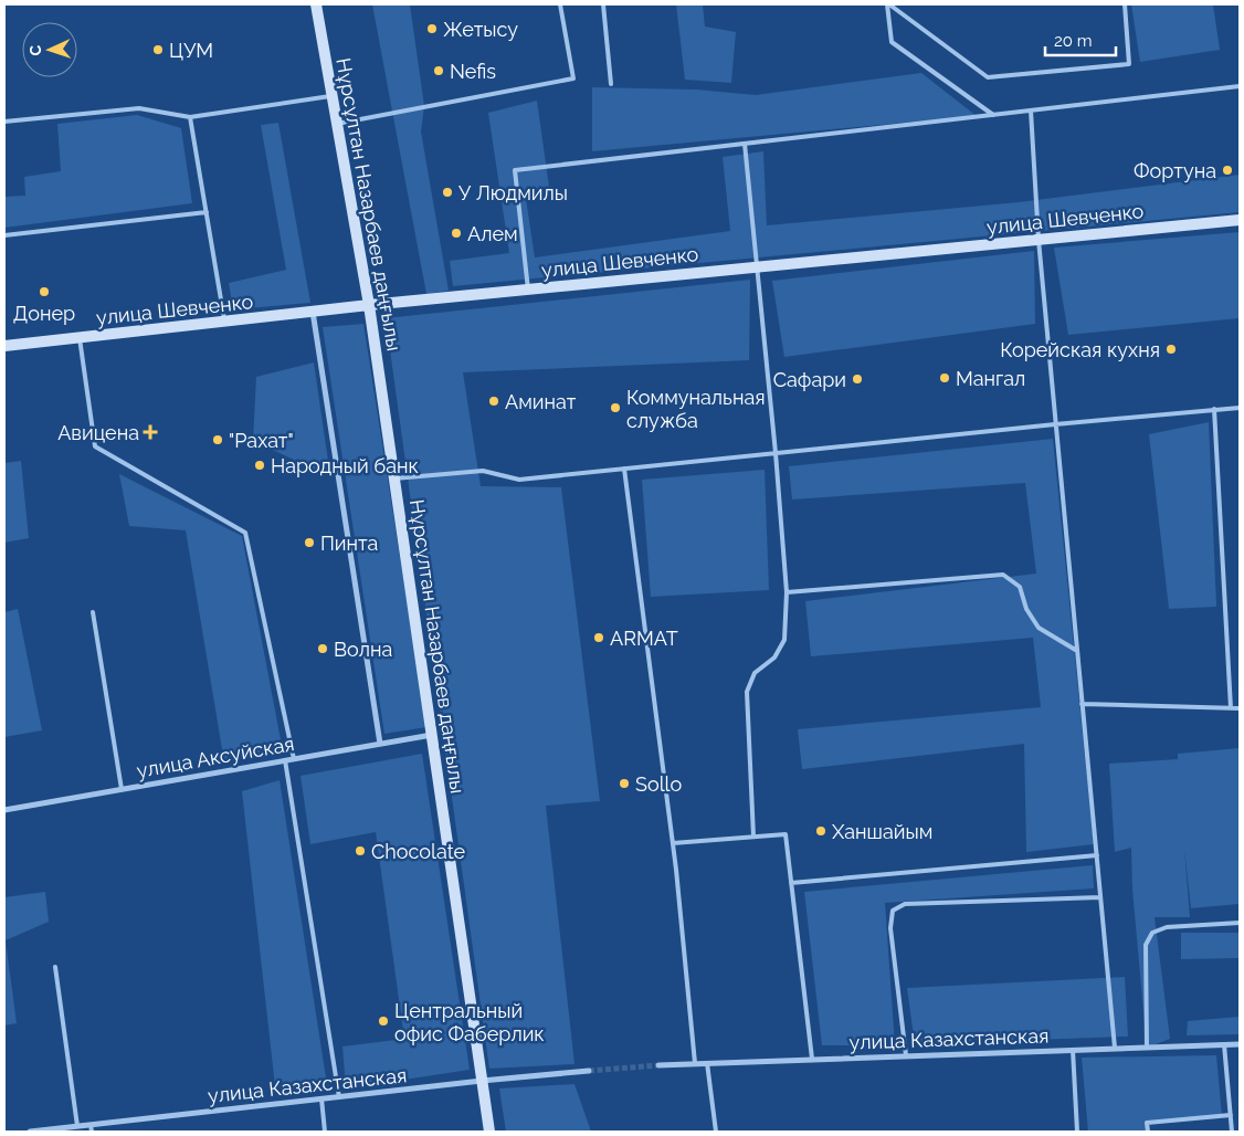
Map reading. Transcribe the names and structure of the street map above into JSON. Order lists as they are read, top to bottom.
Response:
{
  "streets": {
    "street": [
      "Нұрсұлтан Назарбаев даңғылы",
      "улица Шевченко",
      "улица Аксуйская",
      "улица Казахстанская"
    ]
  },
  "crossings": [
    ["Нұрсұлтан Назарбаев даңғылы", "улица Шевченко"],
    ["Нұрсұлтан Назарбаев даңғылы", "улица Аксуйская"],
    ["Нұрсұлтан Назарбаев даңғылы", "улица Казахстанская"]
  ],
  "places": {
    "other": [
      "Жетысу",
      "ЦУМ",
      "Nefis",
      "Фортуна",
      "У Людмилы",
      "Алем",
      "Донер",
      "Корейская кухня",
      "Мангал",
      "Сафари",
      "Аминат",
      "Коммунальная служба",
      "\"Рахат\"",
      "Народный банк",
      "Пинта",
      "ARMAT",
      "Волна",
      "Sollo",
      "Ханшайым",
      "Chocolate",
      "Центральный офис Фаберлик"
    ],
    "health": ["Авицена"]
  },
  "scale_bar": "20 m",
  "north": "left"
}
